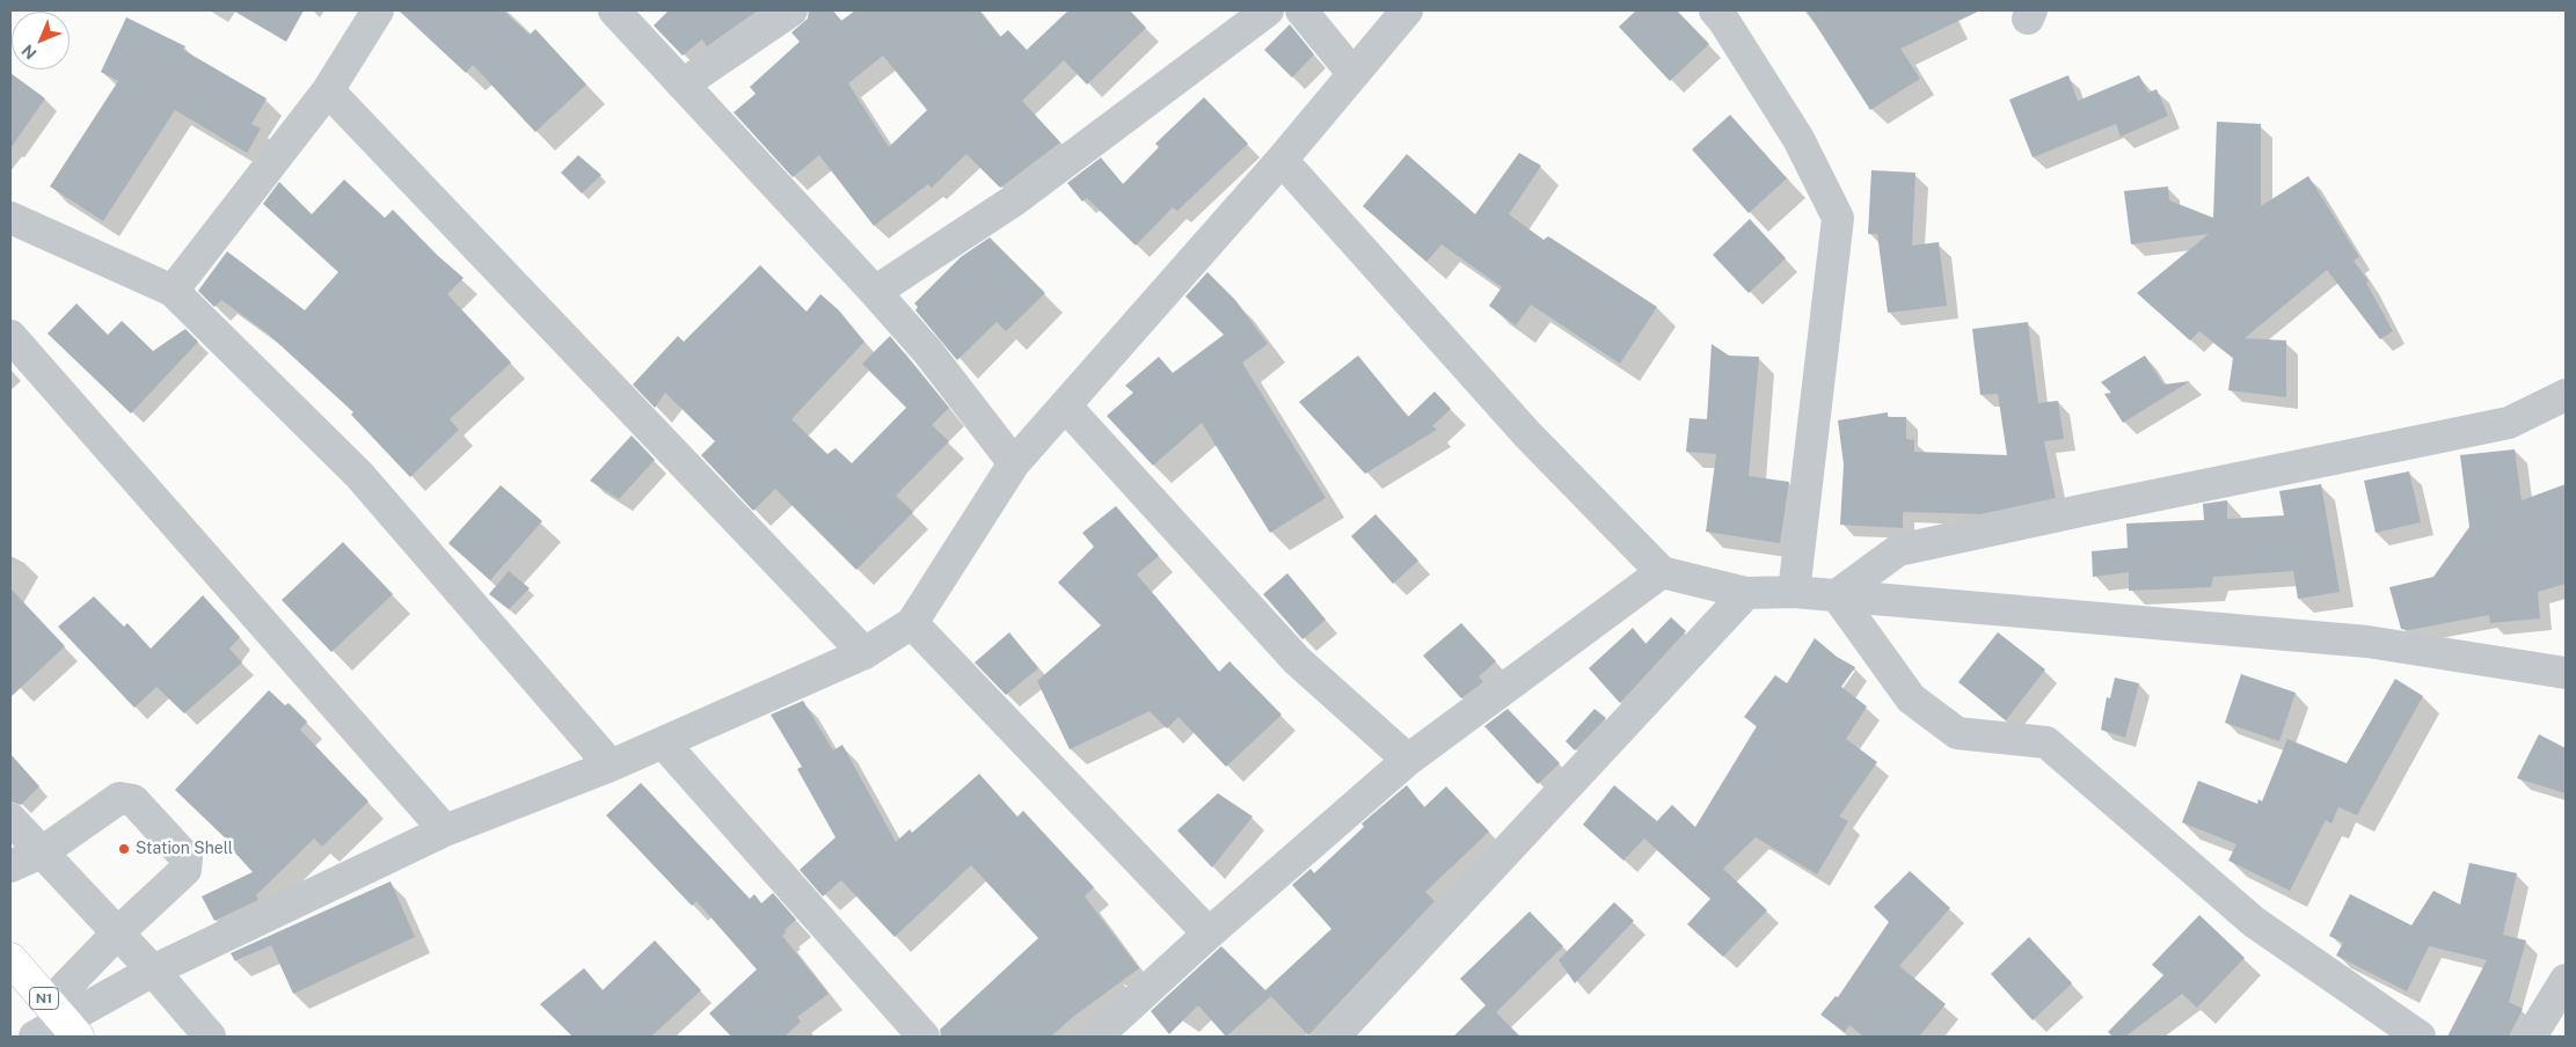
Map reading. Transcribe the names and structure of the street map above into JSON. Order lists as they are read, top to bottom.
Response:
{
  "streets": {
    "highway": ["N1"]
  },
  "places": ["Station Shell"],
  "north": "bottom left"
}
